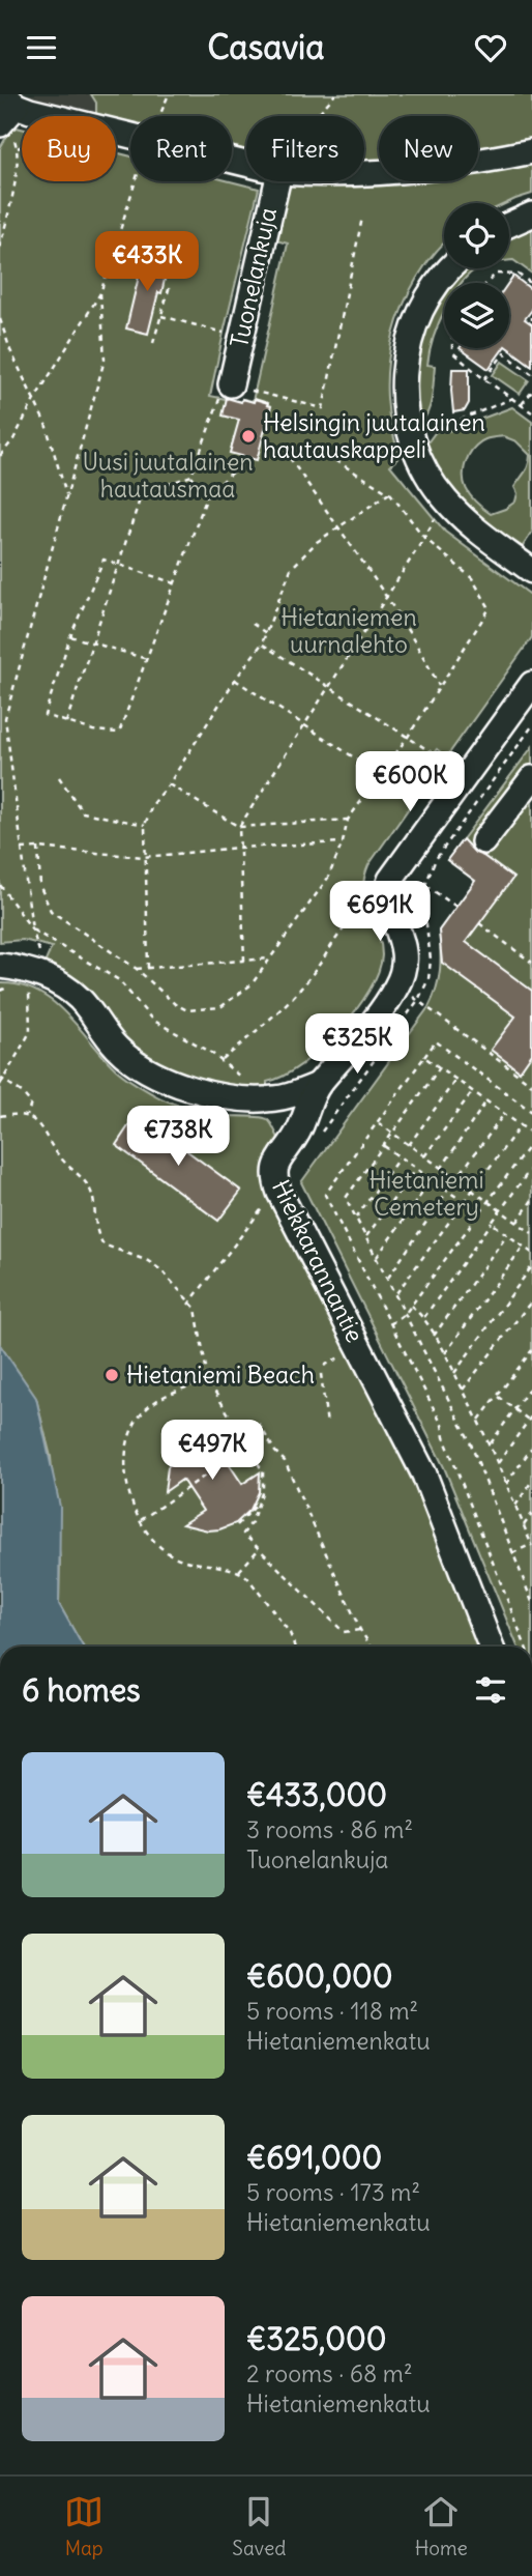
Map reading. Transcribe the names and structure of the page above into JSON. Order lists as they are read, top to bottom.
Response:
{
  "streets": {
    "street": ["Tuonelankuja", "Hiekkarannantie"]
  },
  "parks": ["Uusi juutalainen hautausmaa", "Hietaniemen uurnalehto", "Hietaniemi Cemetery"],
  "places": ["Helsingin juutalainen hautauskappeli", "Hietaniemi Beach"],
  "page": {
    "header": "Casavia",
    "chip": [
      "Buy",
      "Rent",
      "Filters",
      "New"
    ],
    "price": [
      "€433K",
      "€600K",
      "€691K",
      "€325K",
      "€738K",
      "€497K"
    ],
    "heading": "6 homes",
    "list": [
      {
        "name": "€433,000",
        "note": "3 rooms · 86 m² · Tuonelankuja"
      },
      {
        "name": "€600,000",
        "note": "5 rooms · 118 m² · Hietaniemenkatu"
      },
      {
        "name": "€691,000",
        "note": "5 rooms · 173 m² · Hietaniemenkatu"
      },
      {
        "name": "€325,000",
        "note": "2 rooms · 68 m² · Hietaniemenkatu"
      }
    ],
    "tabs": ["Map", "Saved", "Home"]
  }
}
